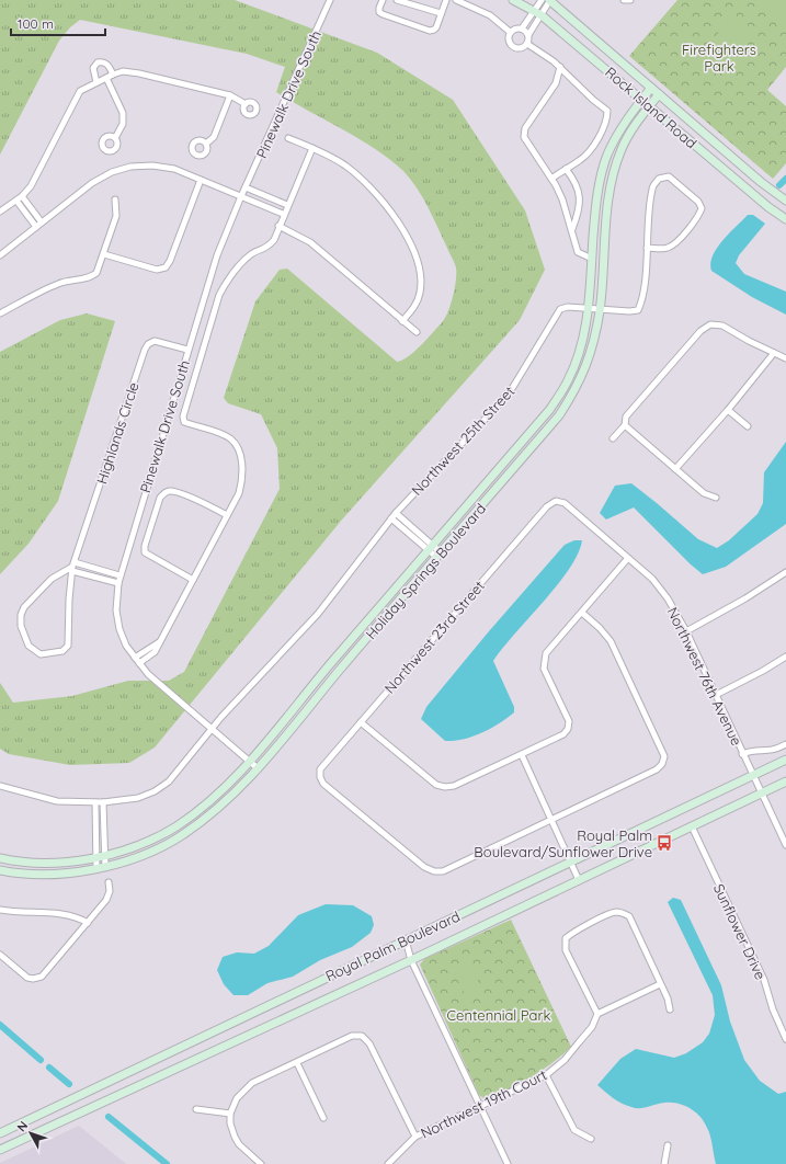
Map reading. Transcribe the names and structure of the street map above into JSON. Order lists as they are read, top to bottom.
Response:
{
  "streets": {
    "main road": ["Rock Island Road", "Holiday Springs Boulevard", "Royal Palm Boulevard"],
    "street": [
      "Pinewalk Drive South",
      "Highlands Circle",
      "Northwest 25th Street",
      "Northwest 23rd Street",
      "Northwest 76th Avenue",
      "Sunflower Drive",
      "Northwest 19th Court"
    ]
  },
  "crossings": [
    ["Pinewalk Drive South", "Highlands Circle"],
    ["Pinewalk Drive South", "Northwest 25th Street"],
    ["Pinewalk Drive South", "Holiday Springs Boulevard"],
    ["Rock Island Road", "Holiday Springs Boulevard"],
    ["Northwest 25th Street", "Holiday Springs Boulevard"],
    ["Northwest 23rd Street", "Northwest 76th Avenue"],
    ["Northwest 76th Avenue", "Royal Palm Boulevard"],
    ["Sunflower Drive", "Royal Palm Boulevard"]
  ],
  "parks": ["Firefighters Park", "Centennial Park"],
  "places": {
    "bus stop": ["Royal Palm Boulevard/Sunflower Drive"]
  },
  "scale_bar": "100 m",
  "north": "top left"
}
